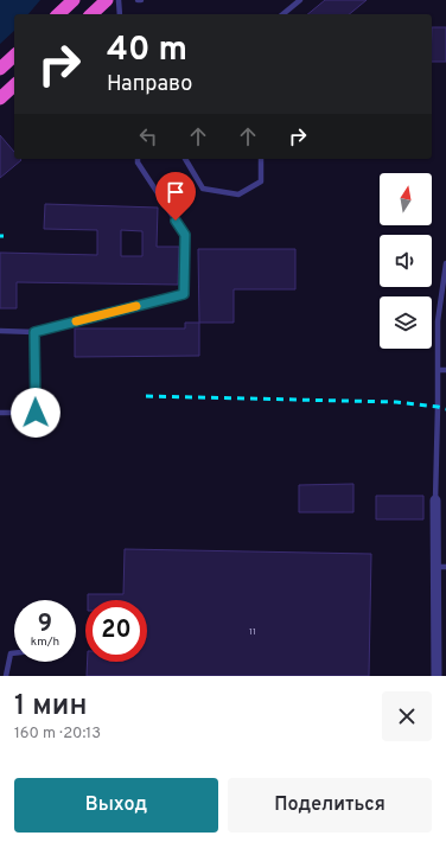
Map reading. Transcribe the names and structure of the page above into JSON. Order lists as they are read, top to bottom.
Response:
{
  "house_numbers": ["11"],
  "north": "top",
  "page": {
    "turn": ["40 m", "Направо"],
    "speed": "9 km/h",
    "limit": "20",
    "heading": ["1 мин", "160 m · 20:13"],
    "buttons": ["Выход", "Поделиться"]
  }
}
